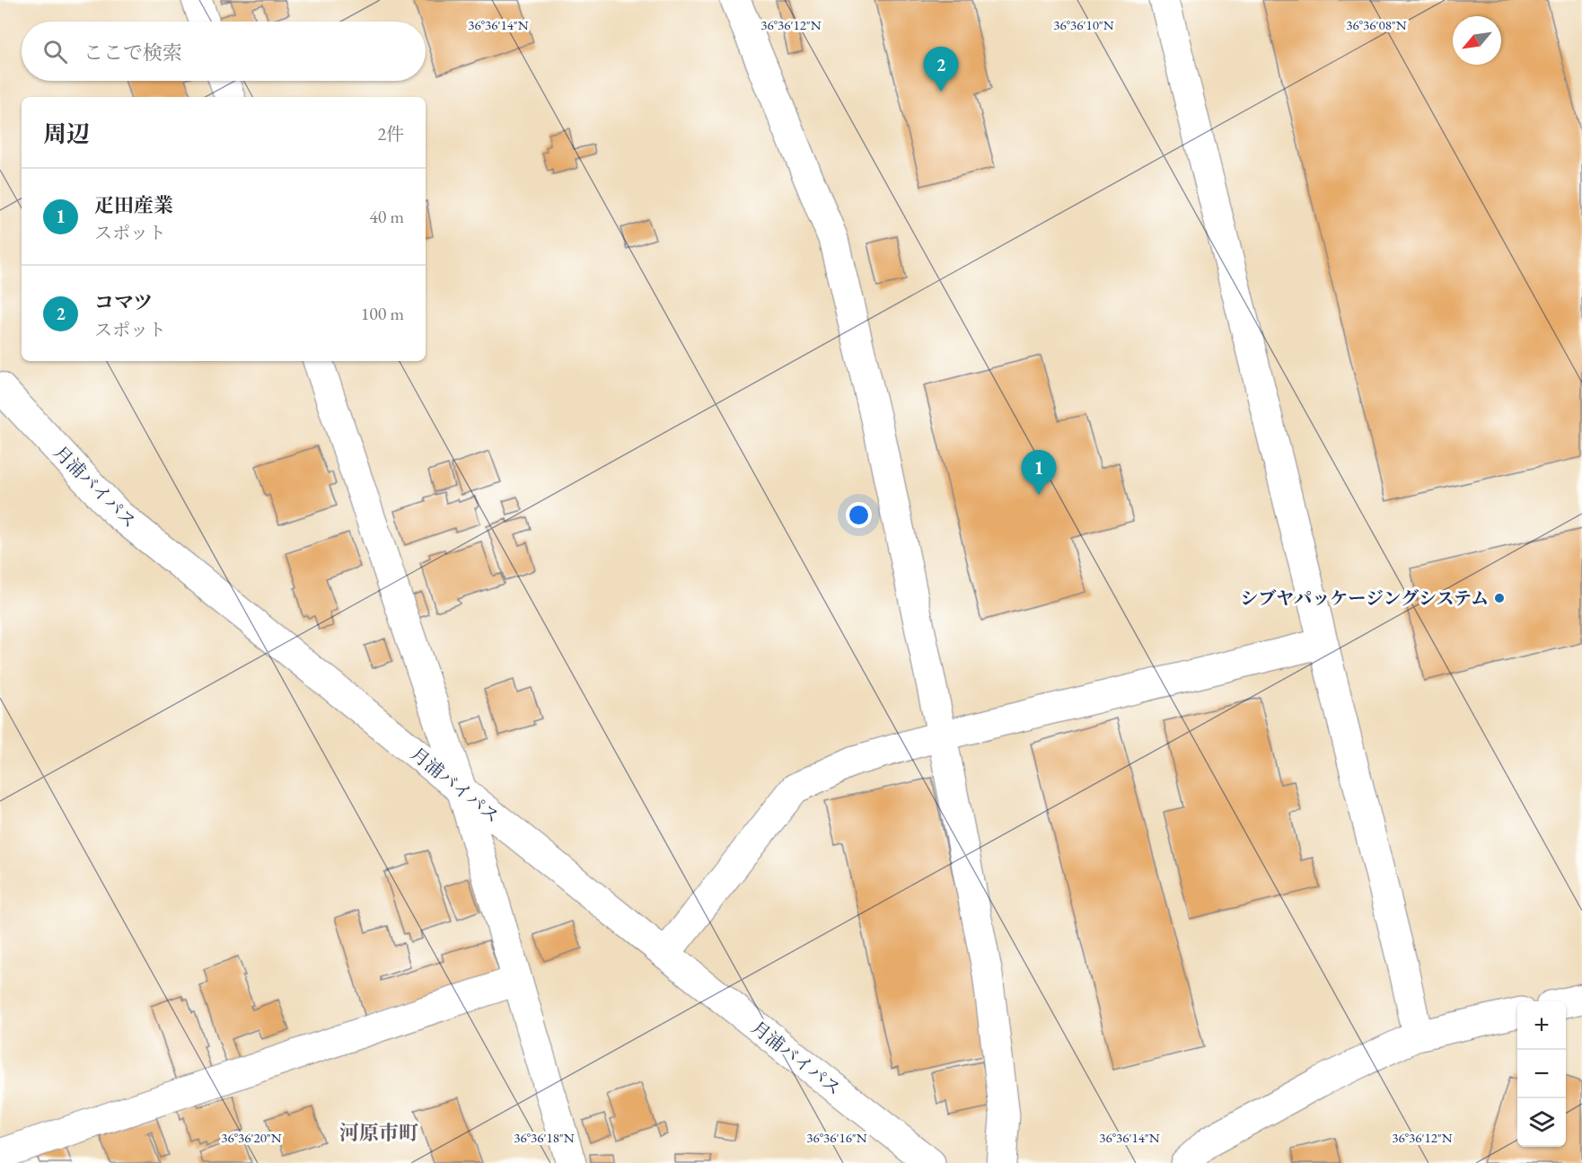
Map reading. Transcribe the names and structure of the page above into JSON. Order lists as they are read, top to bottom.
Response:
{
  "streets": {
    "main road": ["月浦バイパス"]
  },
  "districts": ["河原市町"],
  "places": ["シブヤパッケージングシステム"],
  "north": "bottom left",
  "page": {
    "search": "ここで検索",
    "pins": ["2", "1"],
    "heading": ["周辺", "2件"],
    "list": [
      {
        "mark": "1",
        "name": "疋田産業",
        "note": "スポット",
        "value": "40 m"
      },
      {
        "mark": "2",
        "name": "コマツ",
        "note": "スポット",
        "value": "100 m"
      }
    ],
    "map_buttons": ["+", "−"]
  },
  "coordinates": [
    "36°36'14\"N",
    "36°36'12\"N",
    "36°36'10\"N",
    "36°36'08\"N",
    "36°36'20\"N",
    "36°36'18\"N",
    "36°36'16\"N"
  ]
}
